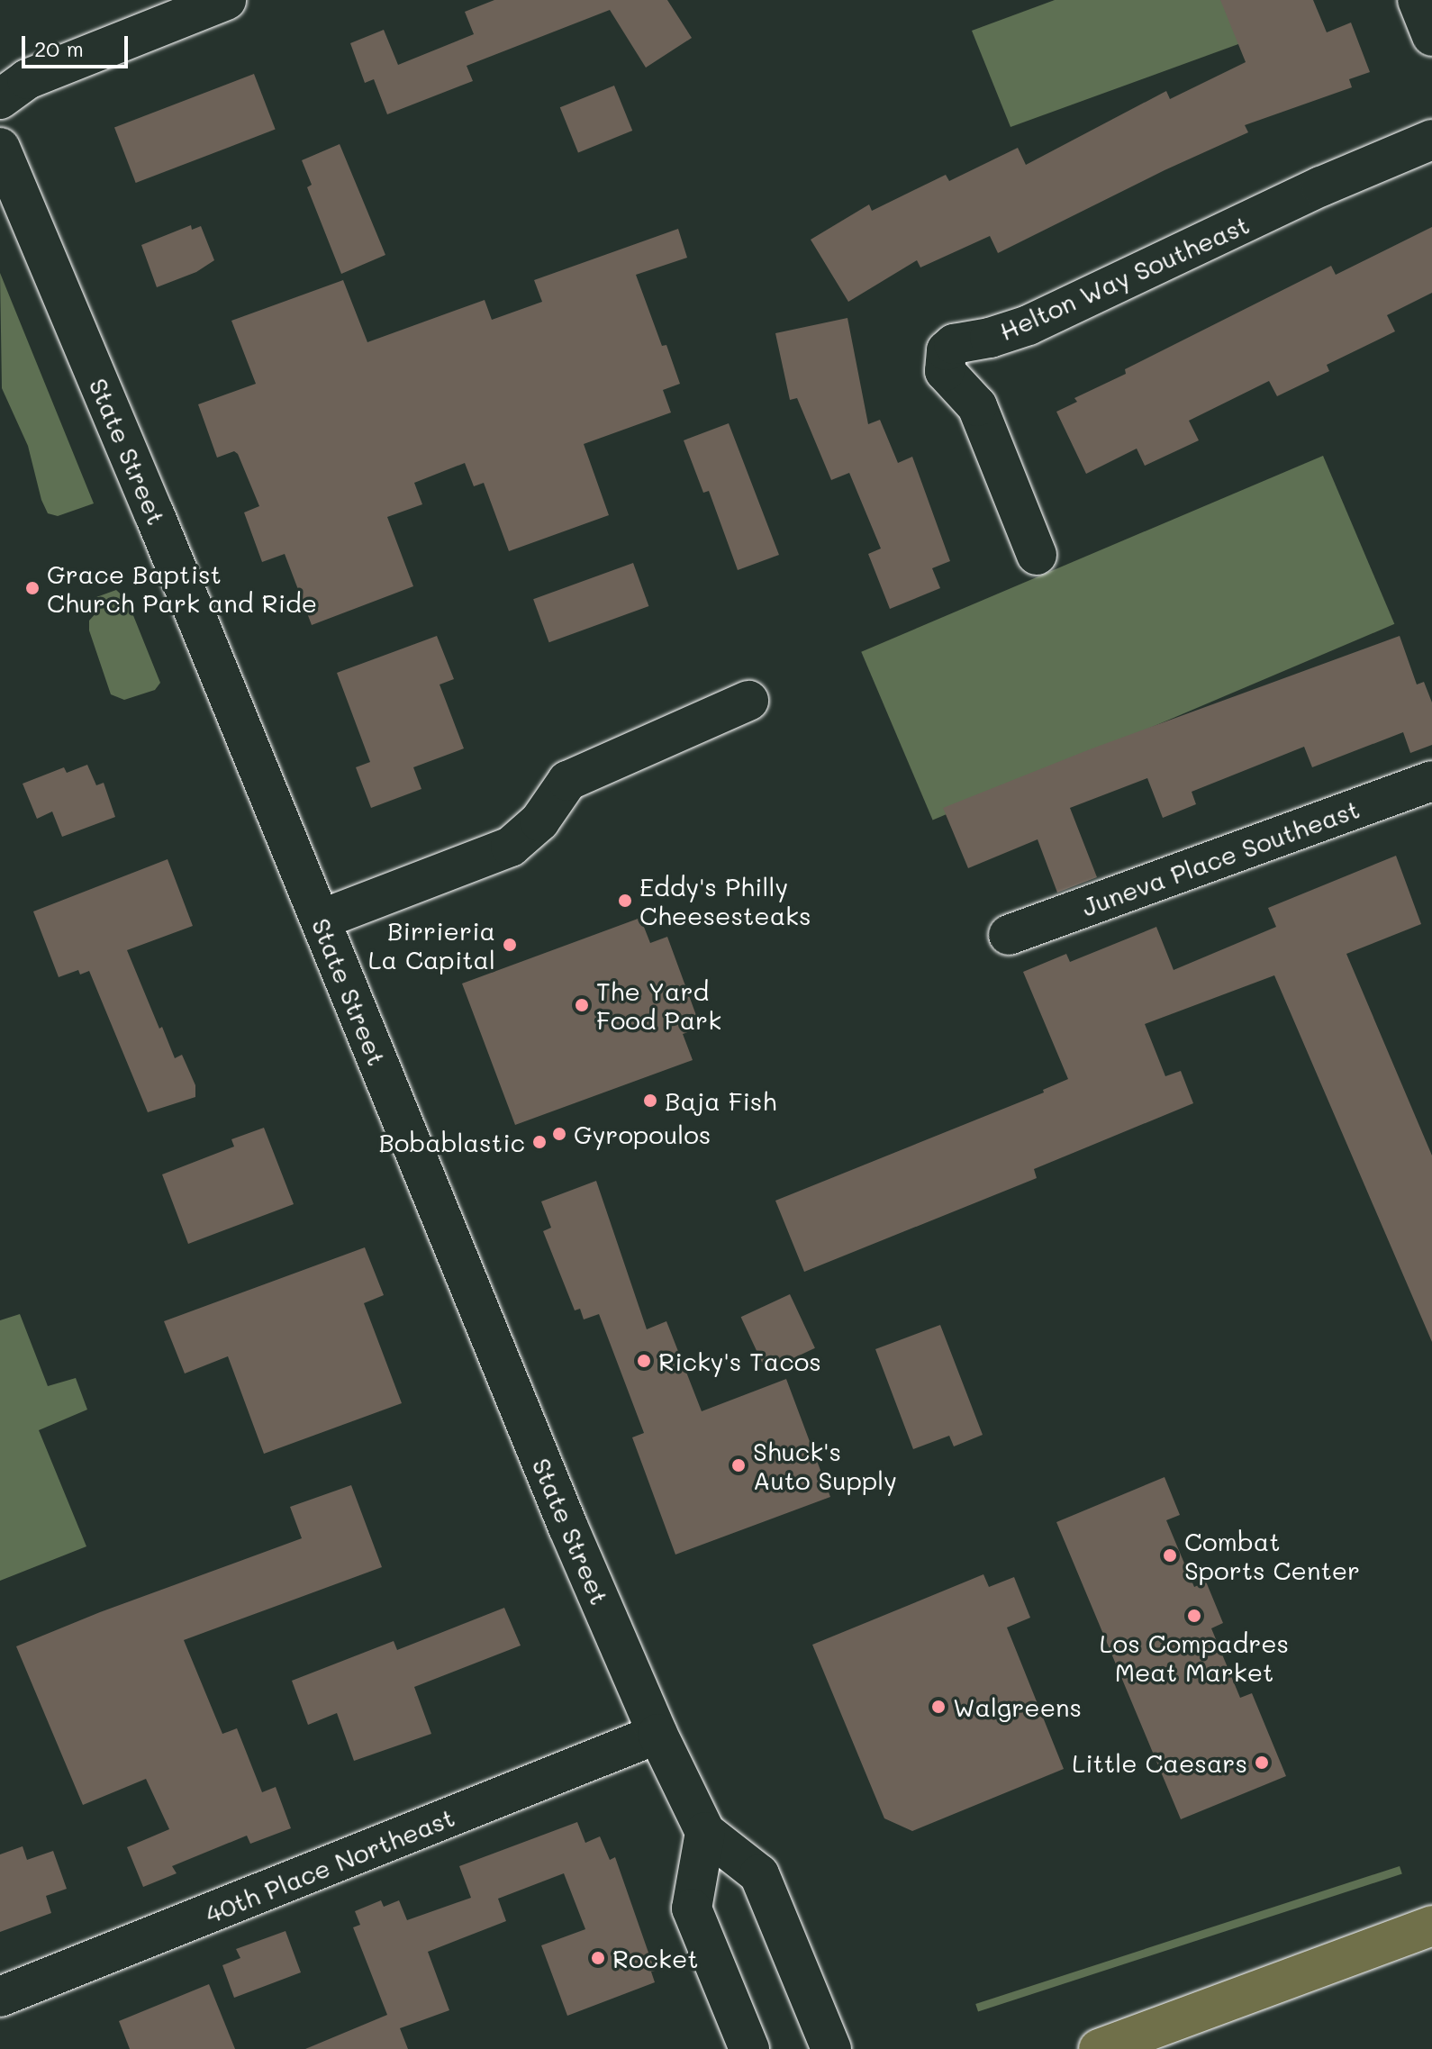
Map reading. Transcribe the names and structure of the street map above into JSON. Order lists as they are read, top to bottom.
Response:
{
  "streets": {
    "street": [
      "Helton Way Southeast",
      "State Street",
      "Juneva Place Southeast",
      "40th Place Northeast"
    ]
  },
  "crossings": [
    ["State Street", "40th Place Northeast"]
  ],
  "places": [
    "Grace Baptist Church Park and Ride",
    "Eddy's Philly Cheesesteaks",
    "Birrieria La Capital",
    "The Yard Food Park",
    "Baja Fish",
    "Gyropoulos",
    "Bobablastic",
    "Ricky's Tacos",
    "Shuck's Auto Supply",
    "Combat Sports Center",
    "Los Compadres Meat Market",
    "Walgreens",
    "Little Caesars",
    "Rocket"
  ],
  "scale_bar": "20 m"
}
